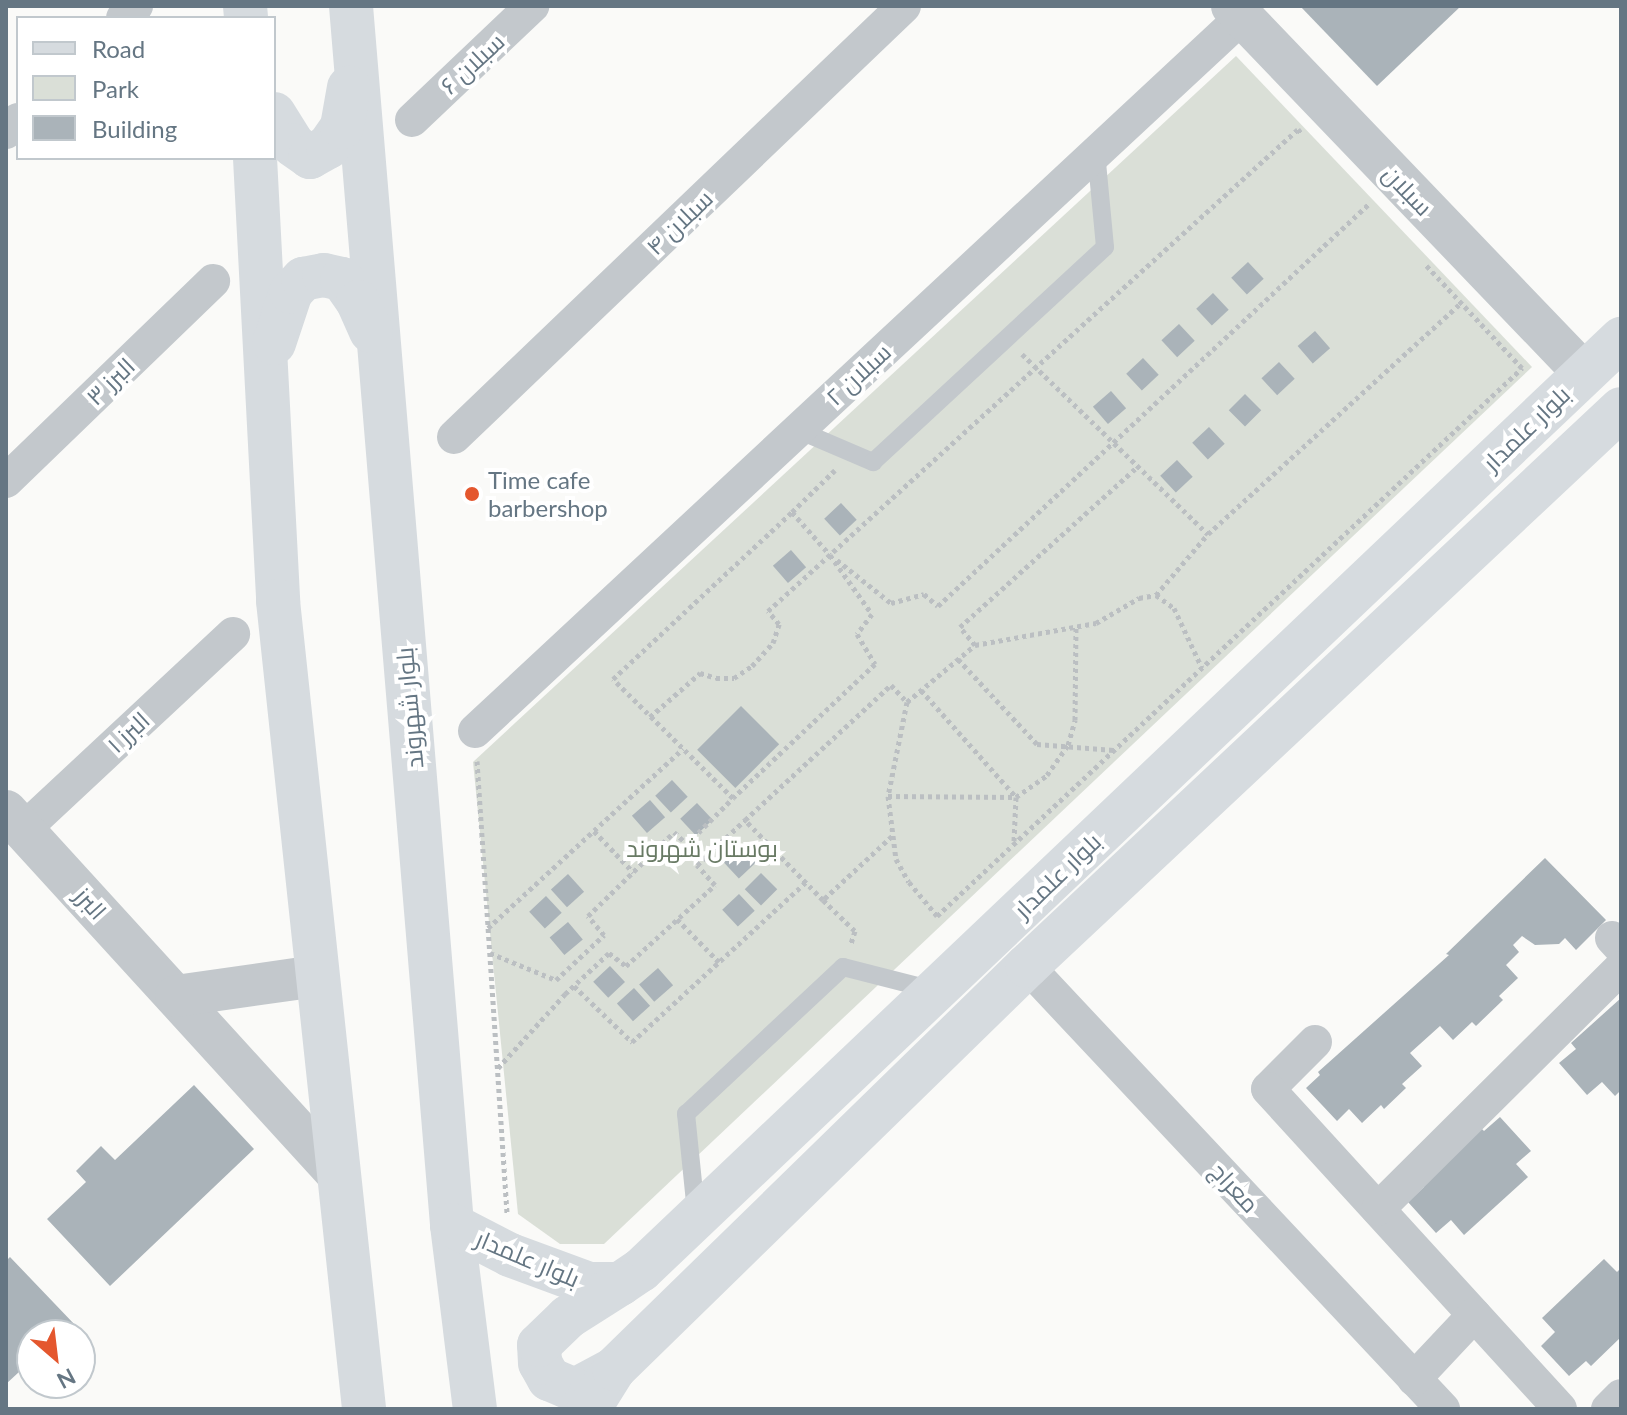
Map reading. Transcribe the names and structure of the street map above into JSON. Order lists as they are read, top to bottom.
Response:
{
  "streets": {
    "main road": ["بلوار علمدار", "بلوار شهروند"],
    "street": [
      "سبلان ۶",
      "سبلان",
      "سبلان ۴",
      "سبلان ۲",
      "البرز ۳",
      "البرز ۱",
      "البرز",
      "معراج"
    ]
  },
  "crossings": [
    ["سبلان", "سبلان ۲"],
    ["سبلان", "بلوار علمدار"],
    ["بلوار علمدار", "بلوار شهروند"],
    ["بلوار علمدار", "معراج"],
    ["البرز ۱", "البرز"]
  ],
  "parks": ["بوستان شهروند"],
  "places": ["Time cafe barbershop"],
  "legend": ["Road", "Park", "Building"],
  "north": "bottom right"
}
